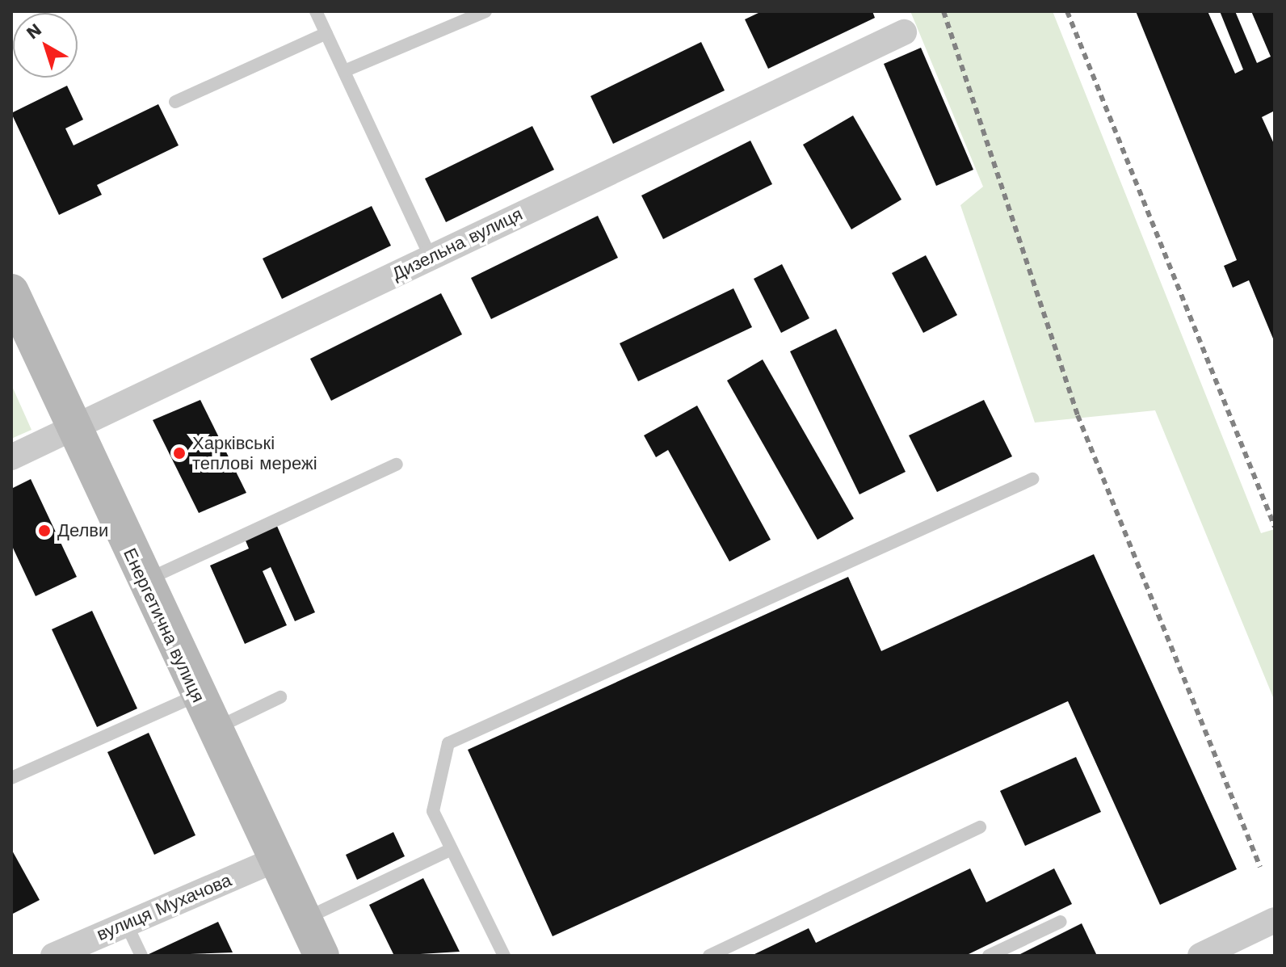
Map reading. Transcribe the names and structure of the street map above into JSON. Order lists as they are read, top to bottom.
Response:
{
  "streets": {
    "street": ["Дизельна вулиця", "Енергетична вулиця", "вулиця Мухачова"]
  },
  "crossings": [
    ["Дизельна вулиця", "Енергетична вулиця"],
    ["Енергетична вулиця", "вулиця Мухачова"]
  ],
  "places": ["Харківські теплові мережі", "Делви"],
  "north": "top left"
}
